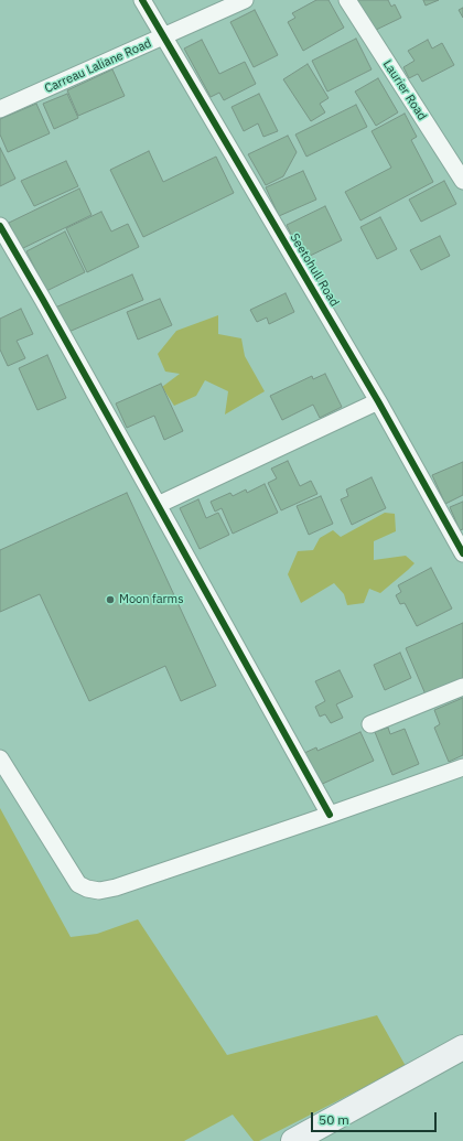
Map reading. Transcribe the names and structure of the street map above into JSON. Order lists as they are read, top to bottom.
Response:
{
  "streets": {
    "street": ["Carreau Laliane Road", "Laurier Road", "Seetohull Road"]
  },
  "crossings": [
    ["Carreau Laliane Road", "Seetohull Road"]
  ],
  "places": ["Moon farms"],
  "scale_bar": "50 m"
}
